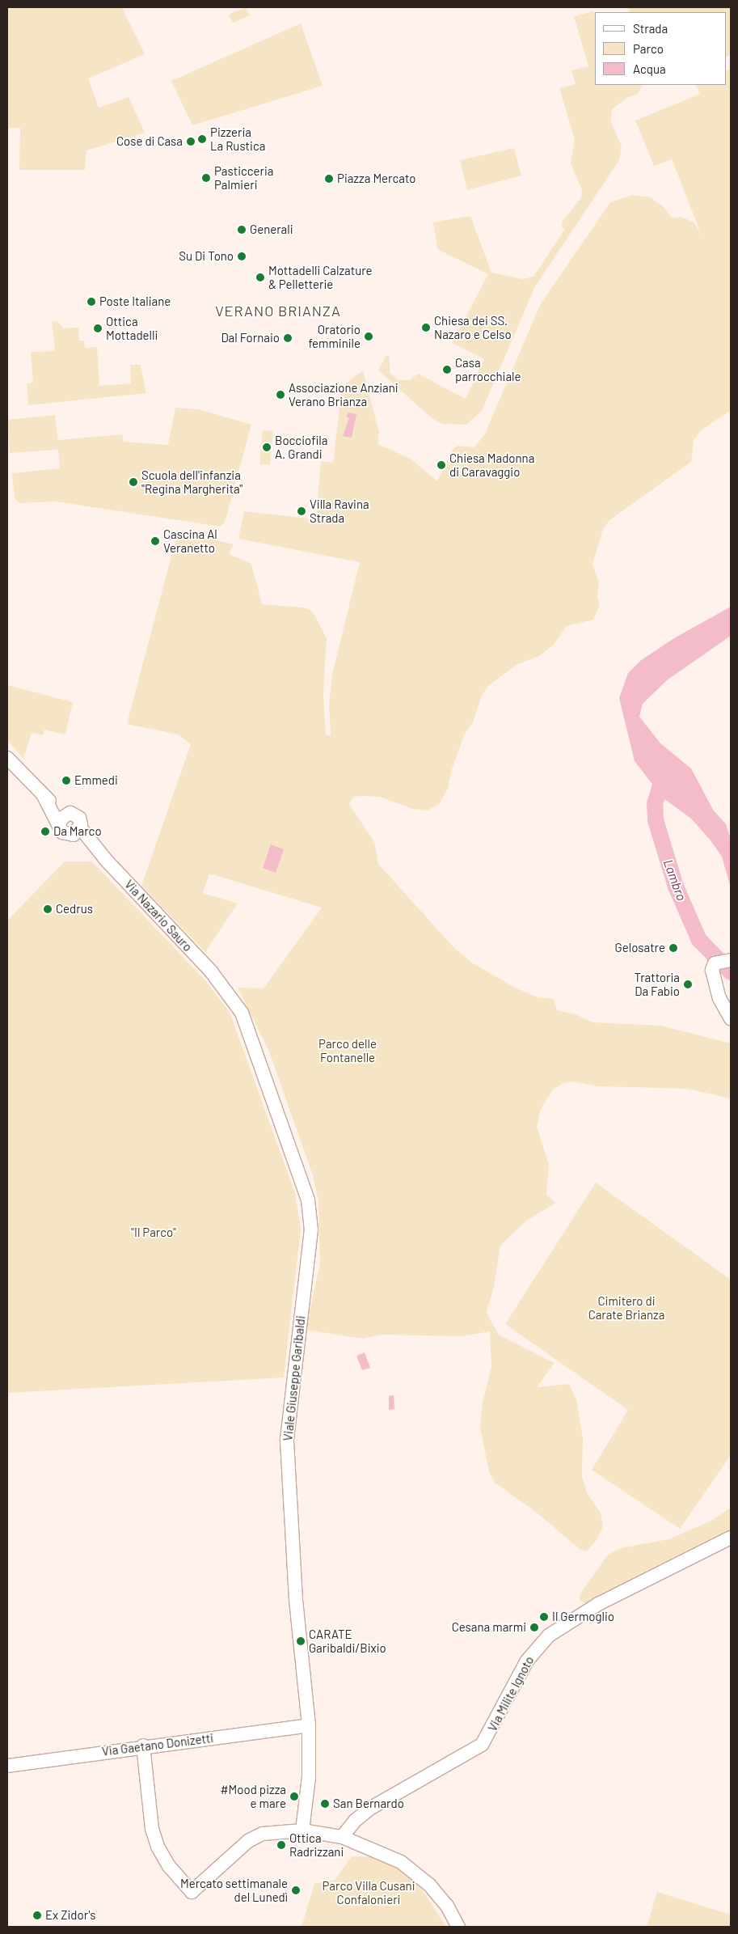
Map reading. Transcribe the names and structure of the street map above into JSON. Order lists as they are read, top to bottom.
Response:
{
  "streets": {
    "main road": [
      "Via Nazario Sauro",
      "Viale Giuseppe Garibaldi",
      "Via Milite Ignoto",
      "Via Gaetano Donizetti"
    ]
  },
  "crossings": [
    ["Via Nazario Sauro", "Viale Giuseppe Garibaldi"],
    ["Viale Giuseppe Garibaldi", "Via Gaetano Donizetti"]
  ],
  "districts": ["VERANO BRIANZA"],
  "water": ["Lambro"],
  "parks": [
    "Parco delle Fontanelle",
    "\"Il Parco\"",
    "Cimitero di Carate Brianza",
    "Parco Villa Cusani Confalonieri"
  ],
  "places": [
    "Pizzeria La Rustica",
    "Cose di Casa",
    "Pasticceria Palmieri",
    "Piazza Mercato",
    "Generali",
    "Su Di Tono",
    "Mottadelli Calzature & Pelletterie",
    "Poste Italiane",
    "Chiesa dei SS. Nazaro e Celso",
    "Ottica Mottadelli",
    "Oratorio femminile",
    "Dal Fornaio",
    "Casa parrocchiale",
    "Associazione Anziani Verano Brianza",
    "Bocciofila A. Grandi",
    "Chiesa Madonna di Caravaggio",
    "Scuola dell'infanzia \"Regina Margherita\"",
    "Villa Ravina Strada",
    "Cascina Al Veranetto",
    "Emmedi",
    "Da Marco",
    "Cedrus",
    "Gelosatre",
    "Trattoria Da Fabio",
    "Il Germoglio",
    "Cesana marmi",
    "CARATE Garibaldi/Bixio",
    "#Mood pizza e mare",
    "San Bernardo",
    "Ottica Radrizzani",
    "Mercato settimanale del Lunedì",
    "Ex Zidor's"
  ],
  "legend": ["Strada", "Parco", "Acqua"]
}
